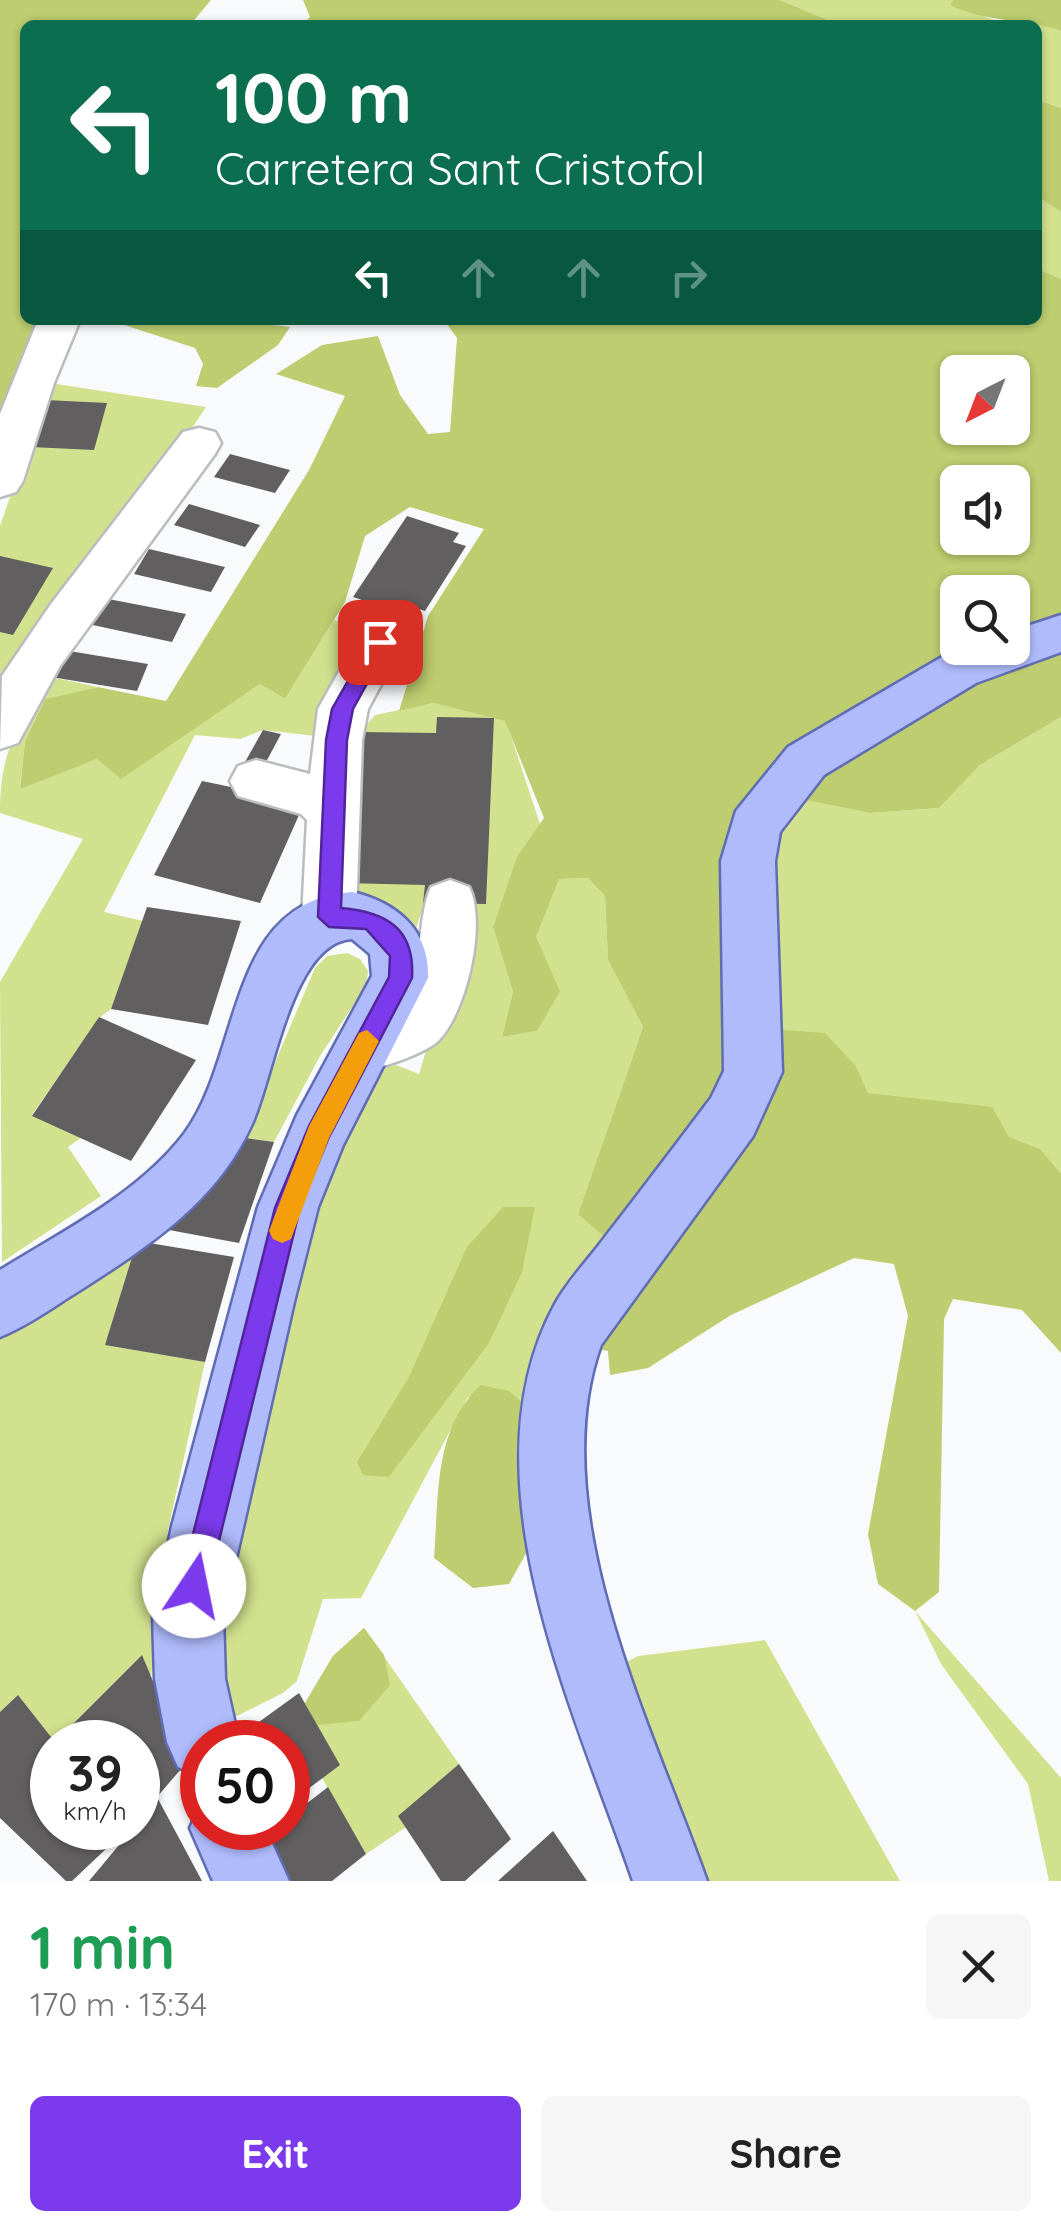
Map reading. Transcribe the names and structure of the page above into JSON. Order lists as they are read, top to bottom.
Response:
{
  "north": "bottom left",
  "page": {
    "turn": ["100 m", "Carretera Sant Cristofol"],
    "speed": "39 km/h",
    "limit": "50",
    "heading": ["1 min", "170 m · 13:34"],
    "buttons": ["Exit", "Share"]
  }
}
